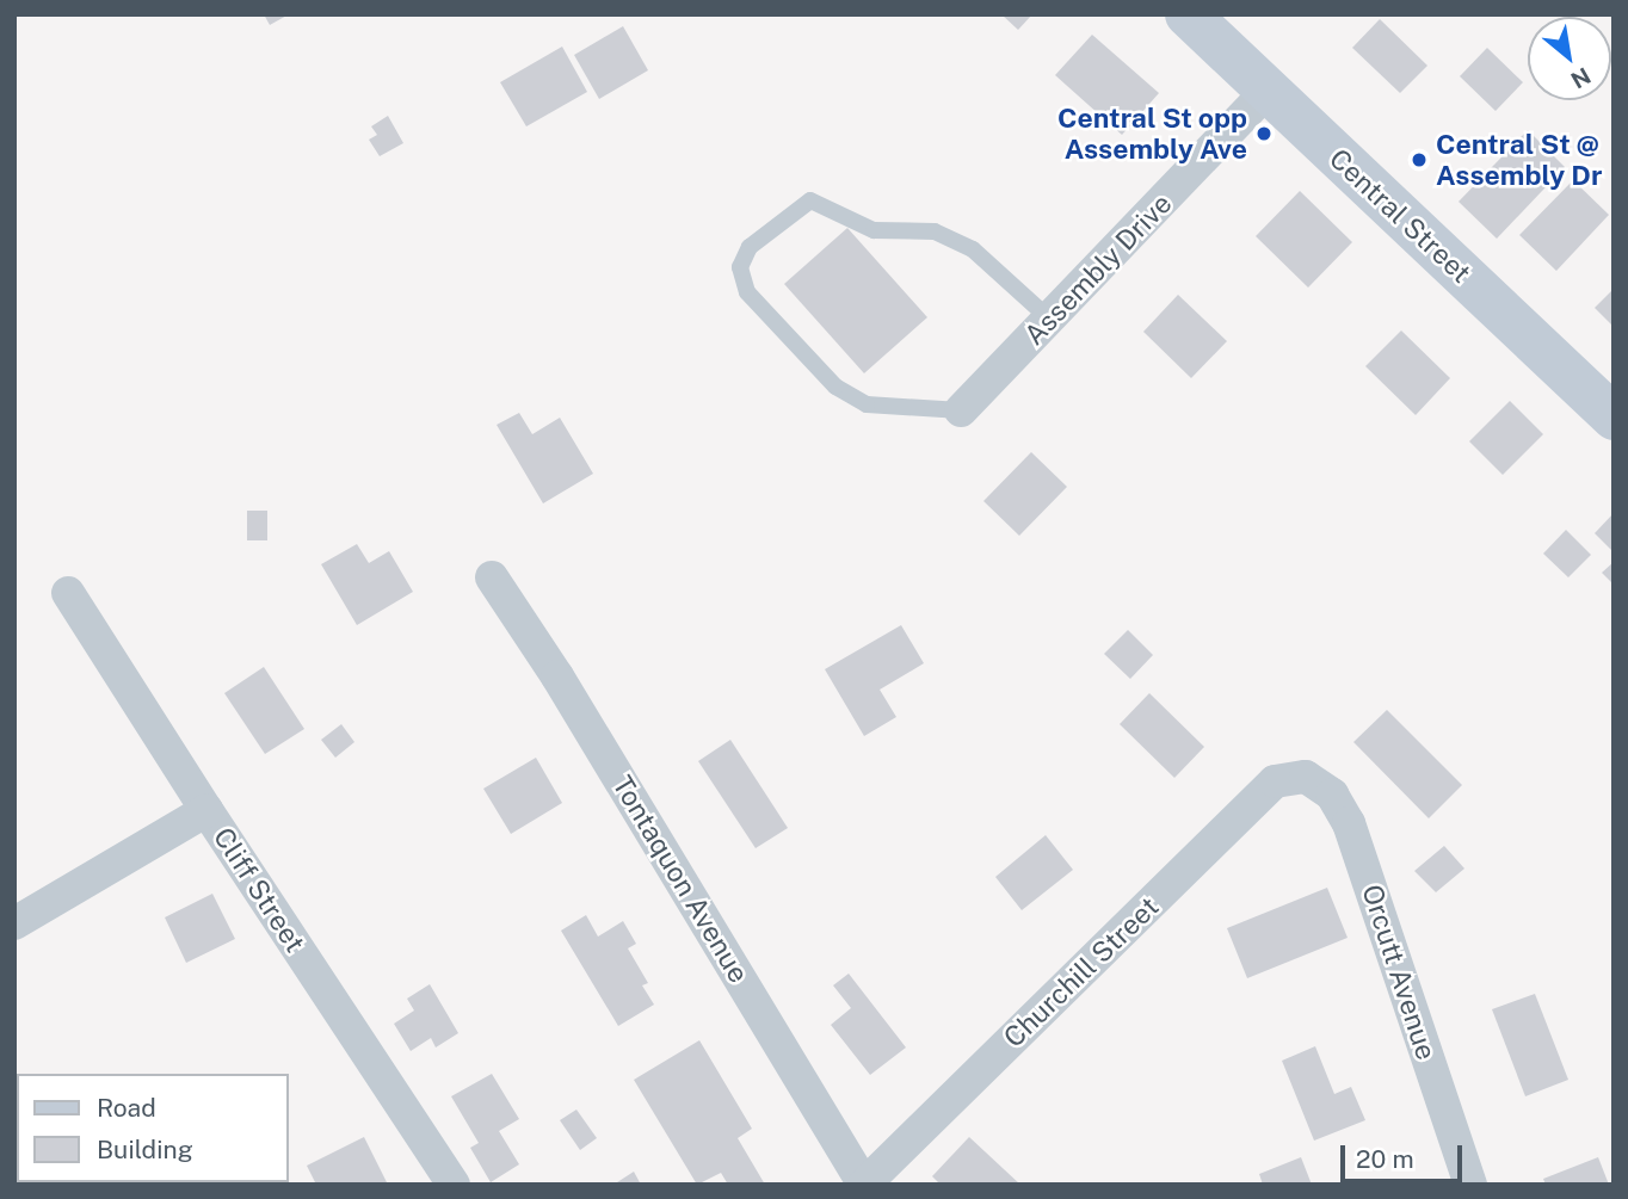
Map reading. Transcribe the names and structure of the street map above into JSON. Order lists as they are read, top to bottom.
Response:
{
  "streets": {
    "main road": ["Central Street"],
    "street": [
      "Assembly Drive",
      "Tontaquon Avenue",
      "Cliff Street",
      "Churchill Street",
      "Orcutt Avenue"
    ]
  },
  "crossings": [
    ["Central Street", "Assembly Drive"],
    ["Tontaquon Avenue", "Churchill Street"],
    ["Churchill Street", "Orcutt Avenue"]
  ],
  "places": ["Central St opp Assembly Ave", "Central St @ Assembly Dr"],
  "legend": ["Road", "Building"],
  "scale_bar": "20 m",
  "north": "bottom right"
}
